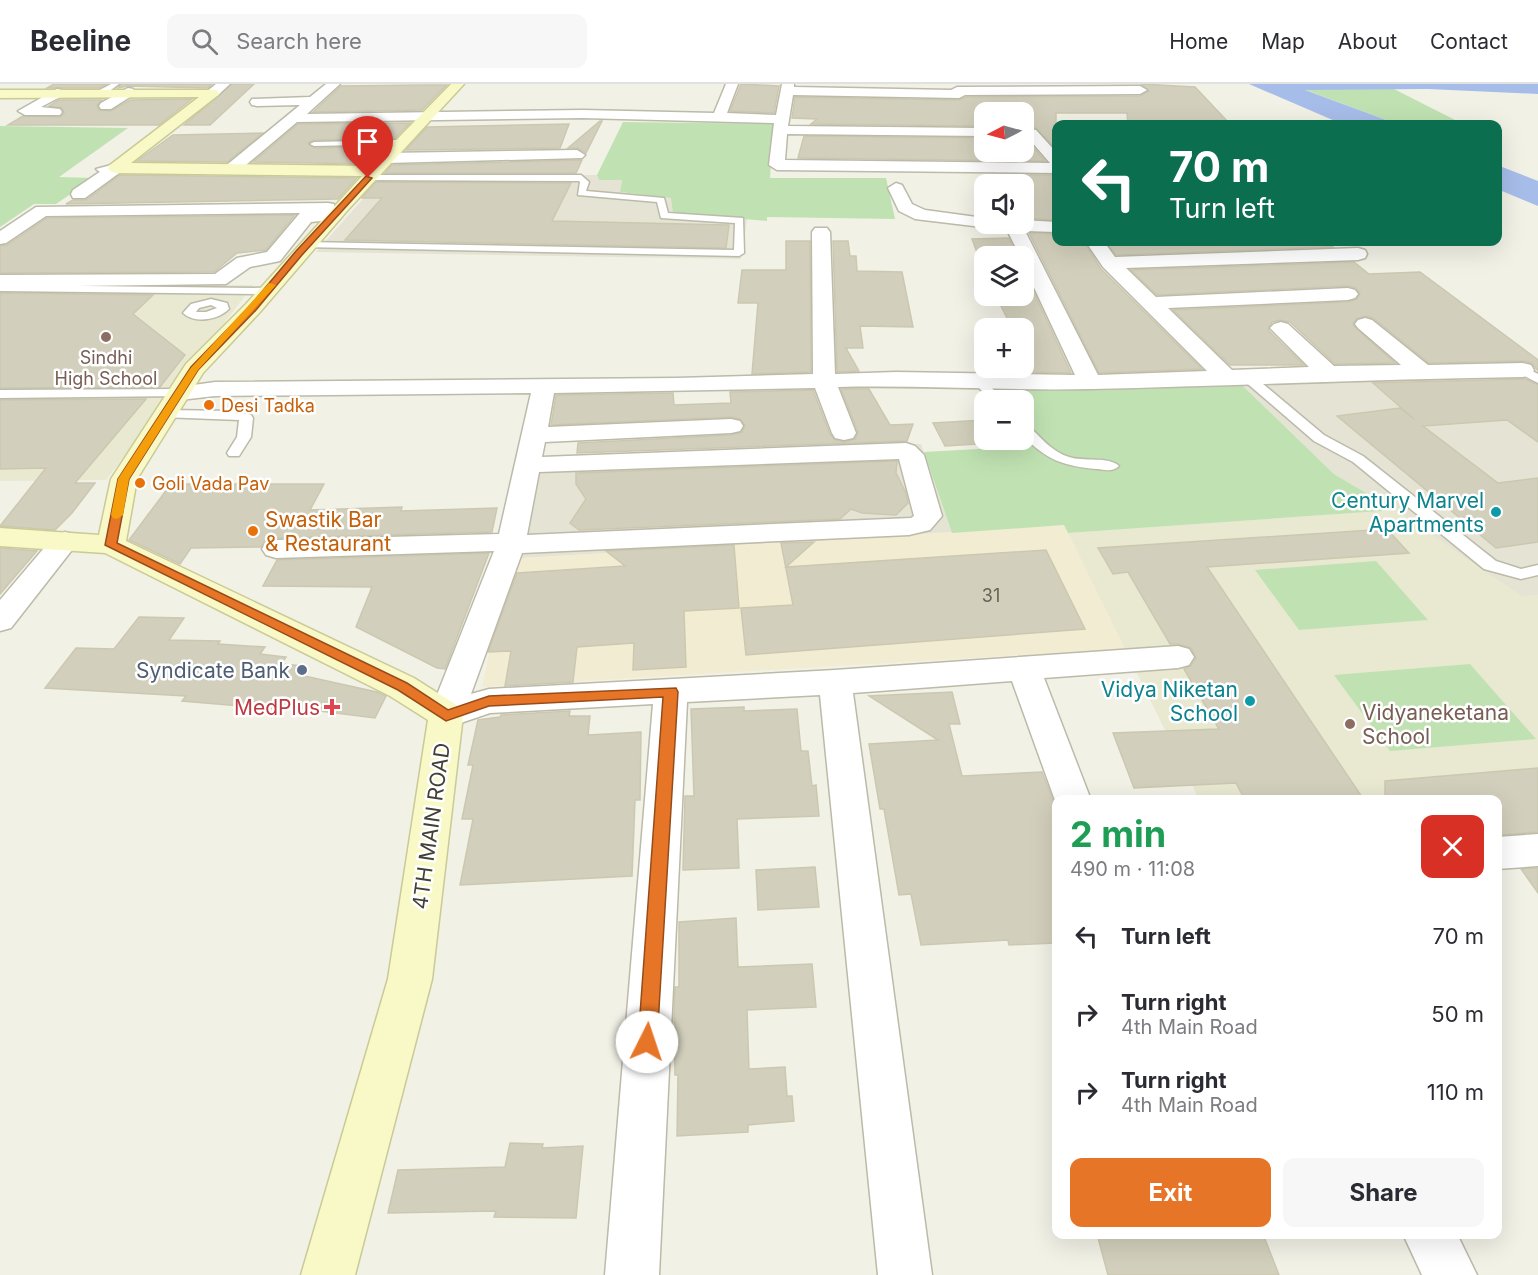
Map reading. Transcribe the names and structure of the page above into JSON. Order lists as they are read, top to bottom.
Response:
{
  "streets": {
    "street": ["4TH MAIN ROAD"]
  },
  "places": {
    "other": [
      "Sindhi High School",
      "Desi Tadka",
      "Goli Vada Pav",
      "Century Marvel Apartments",
      "Swastik Bar & Restaurant",
      "Syndicate Bank",
      "Vidya Niketan School",
      "Vidyaneketana School"
    ],
    "health": ["MedPlus"]
  },
  "house_numbers": ["31"],
  "north": "left",
  "page": {
    "header": "Beeline",
    "search": "Search here",
    "nav": [
      "Home",
      "Map",
      "About",
      "Contact"
    ],
    "map_buttons": ["+", "−"],
    "turn": ["70 m", "Turn left"],
    "heading": ["2 min", "490 m · 11:08"],
    "list": [
      {
        "name": "Turn left",
        "value": "70 m"
      },
      {
        "name": "Turn right",
        "note": "4th Main Road",
        "value": "50 m"
      },
      {
        "name": "Turn right",
        "note": "4th Main Road",
        "value": "110 m"
      }
    ],
    "buttons": ["Exit", "Share"]
  }
}
